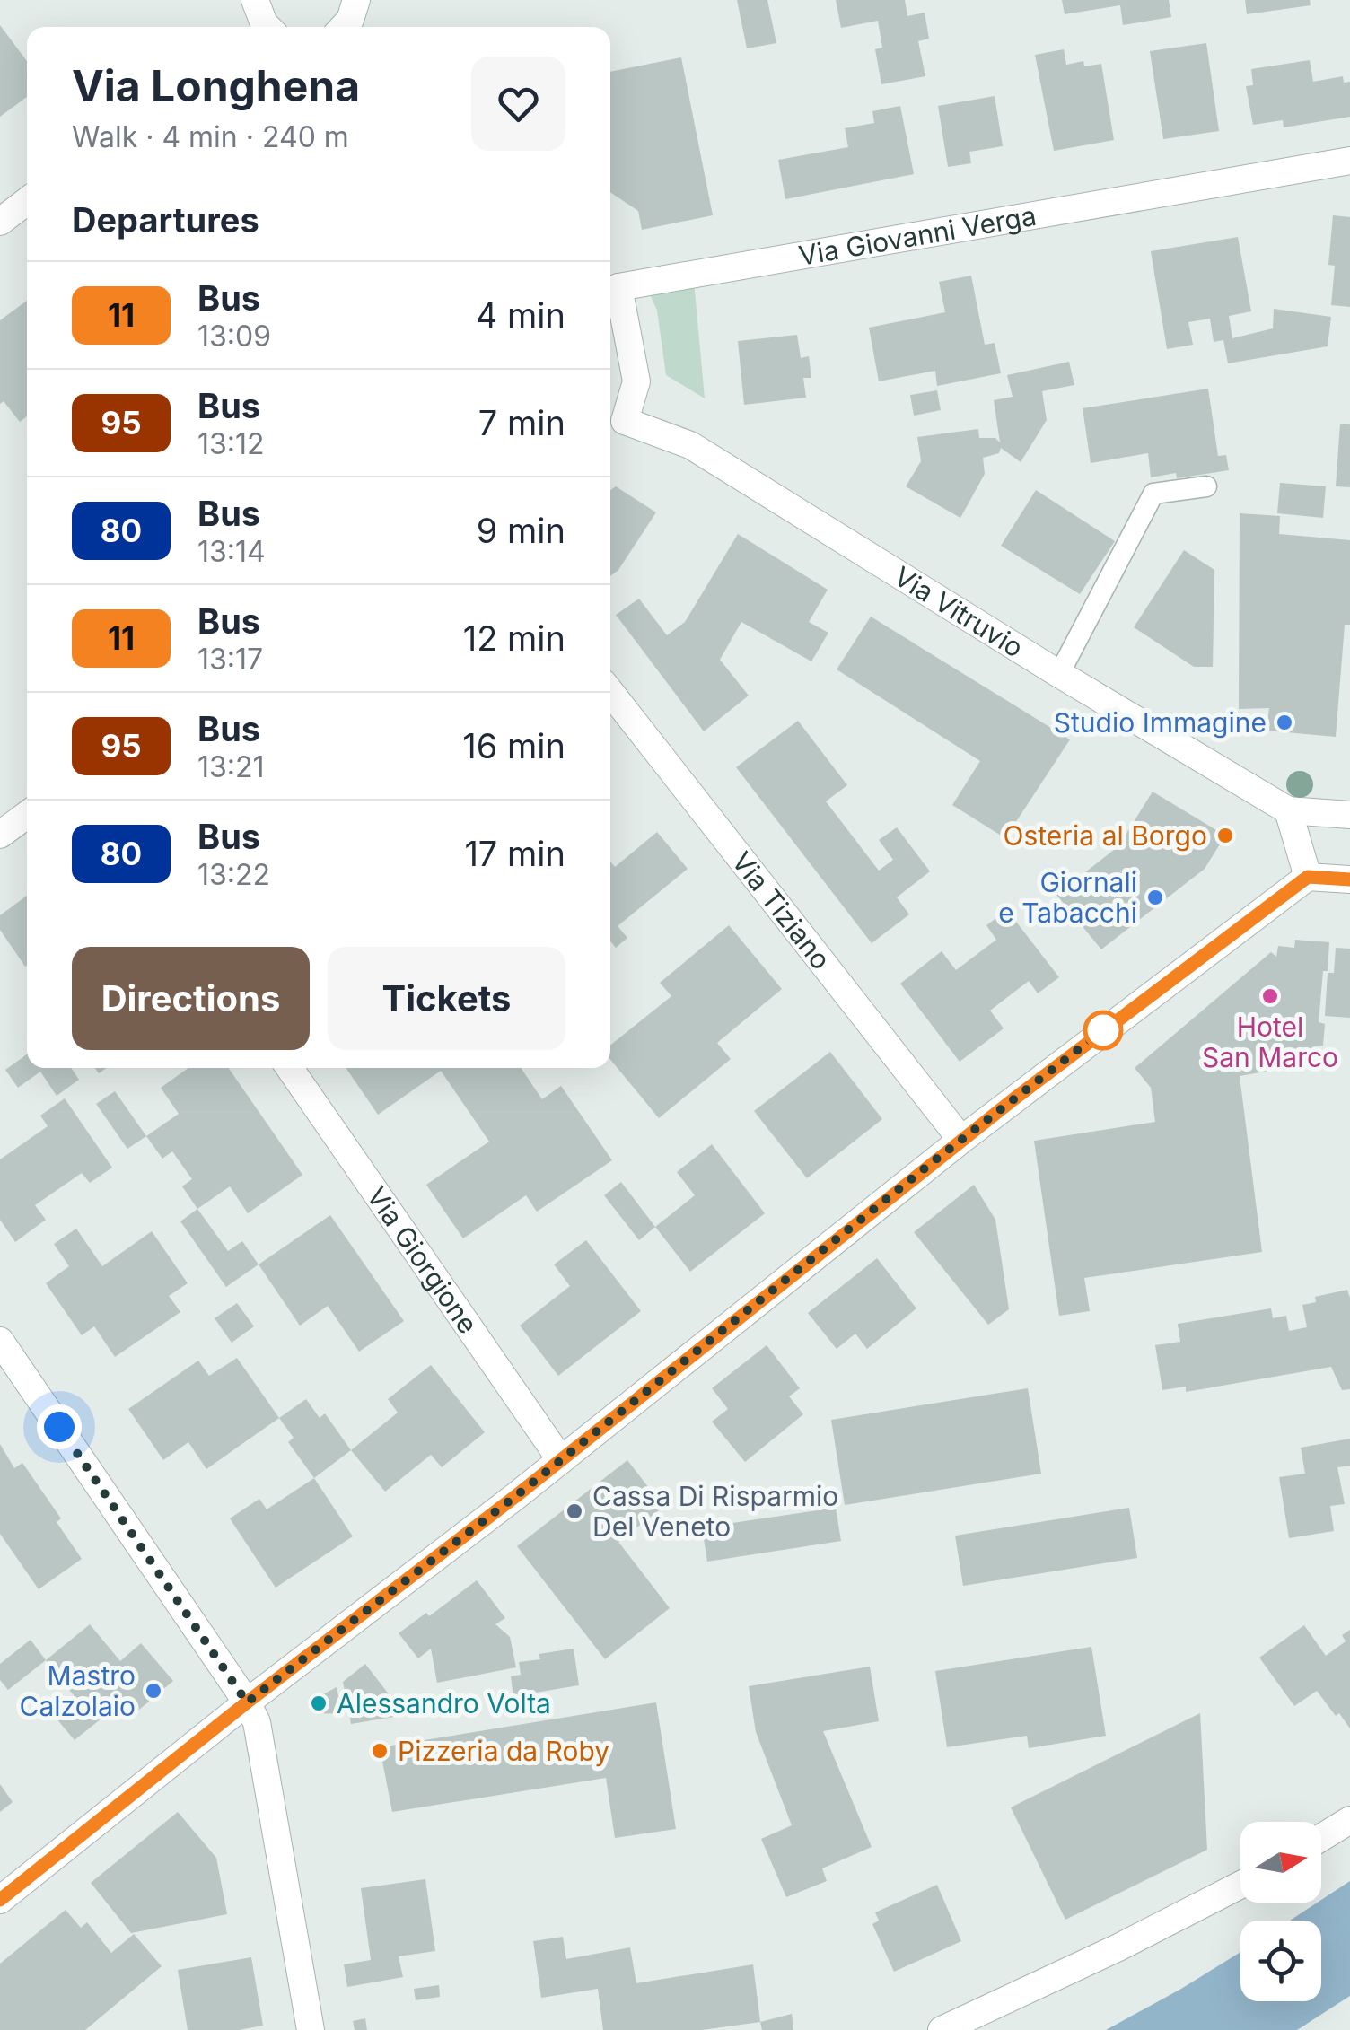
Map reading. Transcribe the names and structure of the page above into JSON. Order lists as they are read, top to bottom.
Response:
{
  "streets": {
    "street": [
      "Via Giovanni Verga",
      "Via Vitruvio",
      "Via Tiziano",
      "Via Giorgione"
    ]
  },
  "crossings": [
    ["Via Giovanni Verga", "Via Vitruvio"]
  ],
  "places": [
    "Studio Immagine",
    "Osteria al Borgo",
    "Giornali e Tabacchi",
    "Hotel San Marco",
    "Cassa Di Risparmio Del Veneto",
    "Mastro Calzolaio",
    "Alessandro Volta",
    "Pizzeria da Roby"
  ],
  "lines": ["bus line 11"],
  "north": "right",
  "page": {
    "heading": [
      ["Via Longhena", "Walk · 4 min · 240 m"],
      "Departures"
    ],
    "list": [
      {
        "mark": "11",
        "name": "Bus",
        "note": "13:09",
        "value": "4 min"
      },
      {
        "mark": "95",
        "name": "Bus",
        "note": "13:12",
        "value": "7 min"
      },
      {
        "mark": "80",
        "name": "Bus",
        "note": "13:14",
        "value": "9 min"
      },
      {
        "mark": "11",
        "name": "Bus",
        "note": "13:17",
        "value": "12 min"
      },
      {
        "mark": "95",
        "name": "Bus",
        "note": "13:21",
        "value": "16 min"
      },
      {
        "mark": "80",
        "name": "Bus",
        "note": "13:22",
        "value": "17 min"
      }
    ],
    "buttons": ["Directions", "Tickets"]
  }
}
